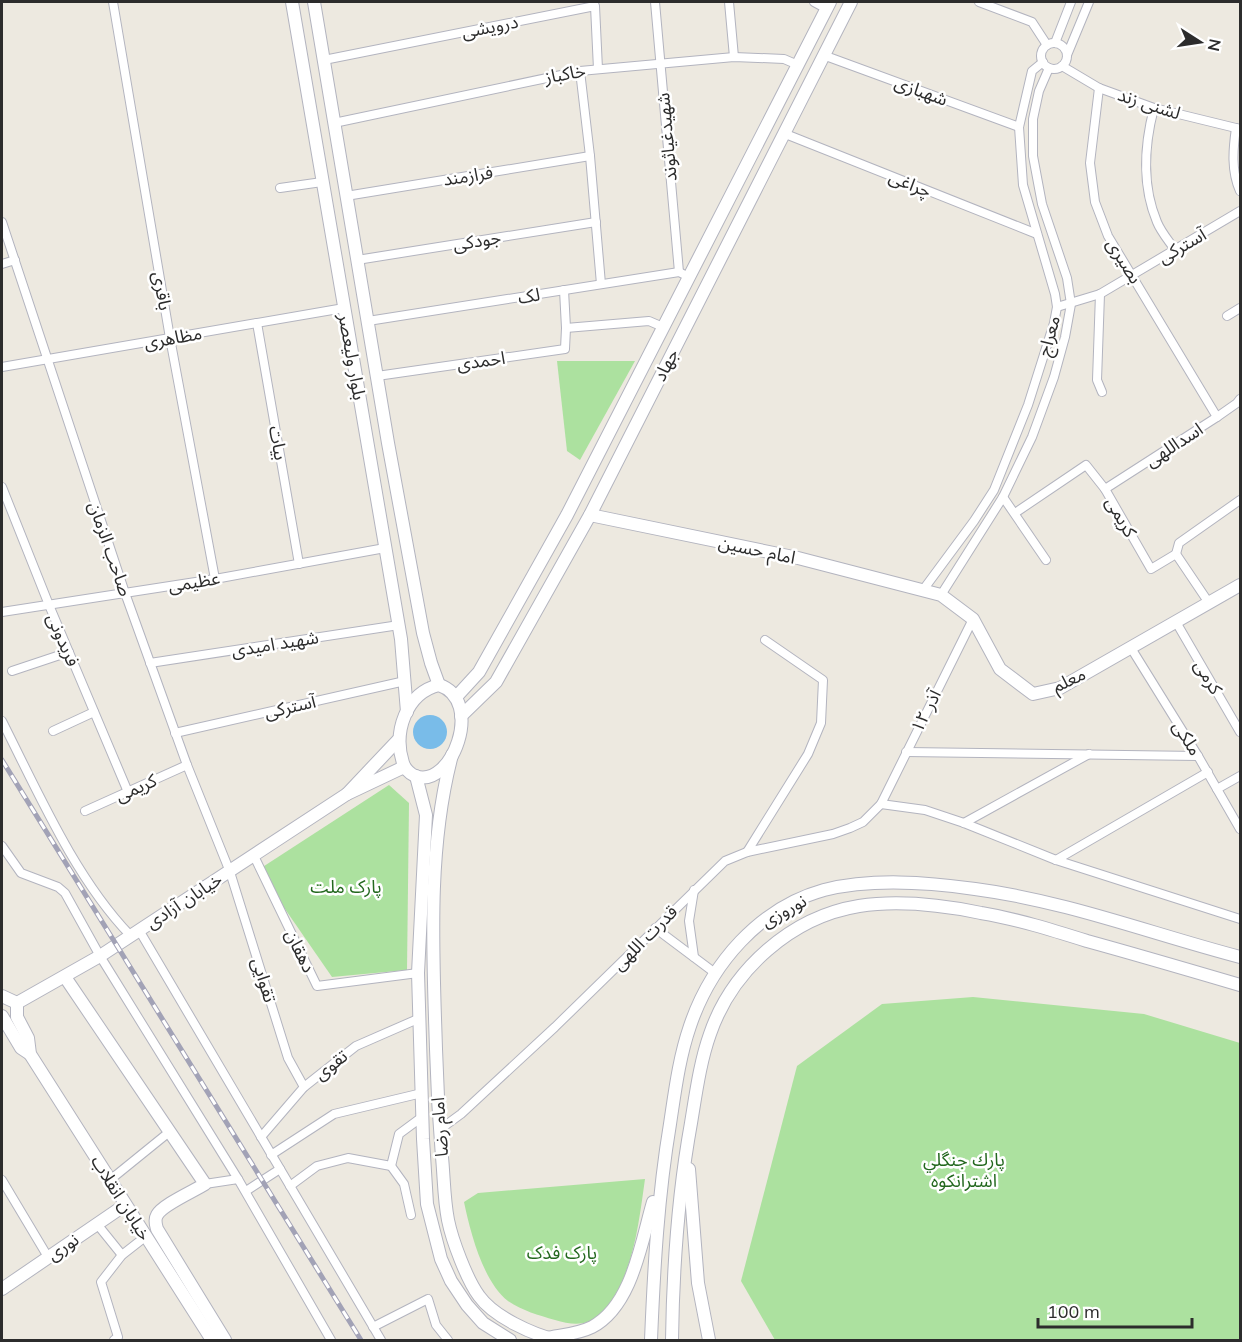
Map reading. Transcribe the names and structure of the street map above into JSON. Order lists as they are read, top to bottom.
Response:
{
  "streets": {
    "main road": [
      "بلوار ولیعصر",
      "جهاد",
      "امام حسین",
      "معلم",
      "خیابان آزادی",
      "نوروزی",
      "امام رضا",
      "خیابان انقلاب",
      "نوری"
    ],
    "street": [
      "درویشی",
      "خاکباز",
      "شهبازی",
      "لشنی زند",
      "شهید‌غیاثوند",
      "فرازمند",
      "چراغی",
      "جودکی",
      "آسترکی",
      "بصیری",
      "باقری",
      "لک",
      "معراج",
      "مظاهری",
      "احمدی",
      "بیات",
      "اسداللهی",
      "کریمی",
      "صاحب الزمان",
      "عظیمی",
      "فریدونی",
      "شهید امیدی",
      "کرمی",
      "۱۲ آذر",
      "ملکی",
      "قدرت اللهی",
      "دهقان",
      "تقوایی",
      "تقوی"
    ]
  },
  "crossings": [
    ["درویشی", "خاکباز"],
    ["درویشی", "بلوار ولیعصر"],
    ["خاکباز", "شهید‌غیاثوند"],
    ["خاکباز", "بلوار ولیعصر"],
    ["خاکباز", "جهاد"],
    ["شهبازی", "معراج"],
    ["شهبازی", "جهاد"],
    ["لشنی زند", "بصیری"],
    ["لشنی زند", "معراج"],
    ["شهید‌غیاثوند", "لک"],
    ["شهید‌غیاثوند", "جهاد"],
    ["فرازمند", "بلوار ولیعصر"],
    ["چراغی", "معراج"],
    ["چراغی", "جهاد"],
    ["جودکی", "بلوار ولیعصر"],
    ["آسترکی", "بصیری"],
    ["آسترکی", "معراج"],
    ["آسترکی", "بلوار ولیعصر"],
    ["آسترکی", "صاحب الزمان"],
    ["بصیری", "اسداللهی"],
    ["باقری", "مظاهری"],
    ["باقری", "عظیمی"],
    ["لک", "بلوار ولیعصر"],
    ["لک", "احمدی"],
    ["لک", "جهاد"],
    ["معراج", "امام حسین"],
    ["معراج", "معلم"],
    ["مظاهری", "بلوار ولیعصر"],
    ["مظاهری", "بیات"],
    ["مظاهری", "صاحب الزمان"],
    ["بلوار ولیعصر", "احمدی"],
    ["بلوار ولیعصر", "جهاد"],
    ["بلوار ولیعصر", "عظیمی"],
    ["بلوار ولیعصر", "شهید امیدی"],
    ["جهاد", "امام حسین"],
    ["بیات", "عظیمی"],
    ["اسداللهی", "کریمی"],
    ["کریمی", "صاحب الزمان"],
    ["کریمی", "فریدونی"],
    ["صاحب الزمان", "عظیمی"],
    ["صاحب الزمان", "شهید امیدی"],
    ["صاحب الزمان", "خیابان آزادی"],
    ["صاحب الزمان", "تقوایی"],
    ["امام حسین", "معلم"],
    ["عظیمی", "فریدونی"],
    ["کرمی", "معلم"],
    ["معلم", "۱۲ آذر"],
    ["معلم", "ملکی"],
    ["۱۲ آذر", "قدرت اللهی"],
    ["خیابان آزادی", "دهقان"],
    ["خیابان آزادی", "تقوایی"],
    ["خیابان آزادی", "خیابان انقلاب"],
    ["قدرت اللهی", "امام رضا"],
    ["دهقان", "امام رضا"],
    ["تقوایی", "تقوی"],
    ["تقوی", "امام رضا"],
    ["خیابان انقلاب", "نوری"]
  ],
  "parks": ["پارک ملت", "پارك جنگلي اشترانكوه", "پارک فدک"],
  "scale_bar": "100 m",
  "north": "right"
}
